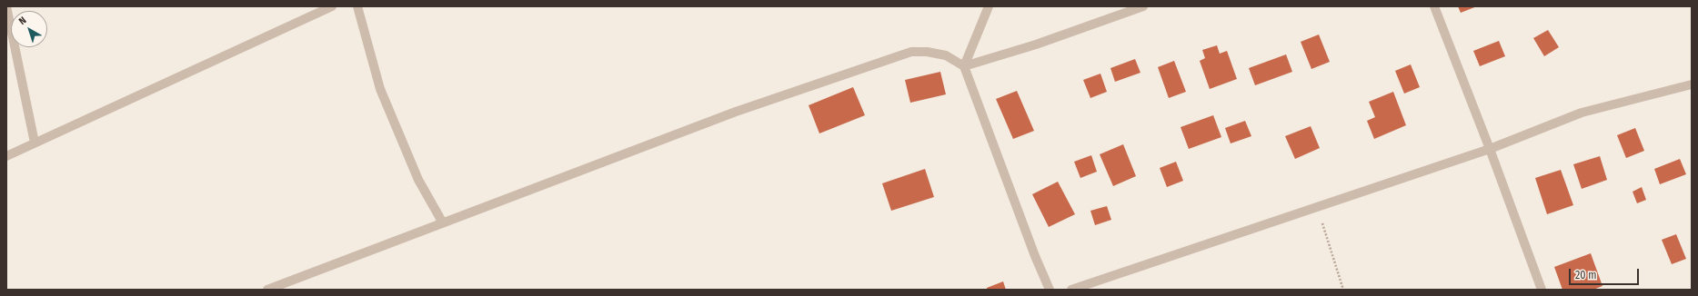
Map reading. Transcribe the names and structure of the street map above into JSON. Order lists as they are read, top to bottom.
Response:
{
  "scale_bar": "20 m",
  "north": "top left"
}
